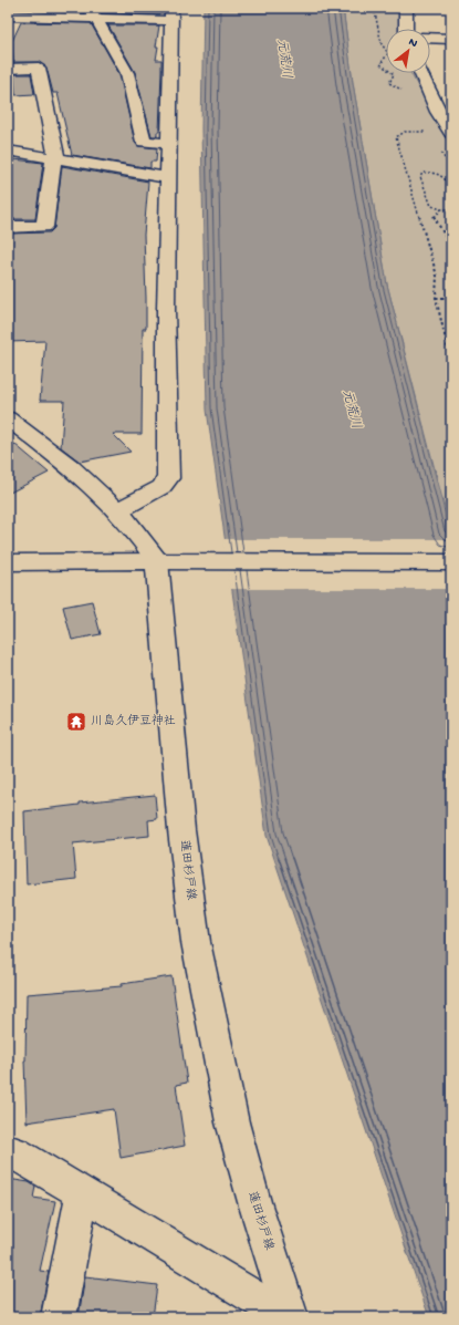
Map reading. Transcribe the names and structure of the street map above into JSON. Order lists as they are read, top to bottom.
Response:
{
  "streets": {
    "street": ["蓮田杉戸線"]
  },
  "water": ["元荒川"],
  "places": {
    "temple": ["川島久伊豆神社"]
  },
  "north": "top right"
}
